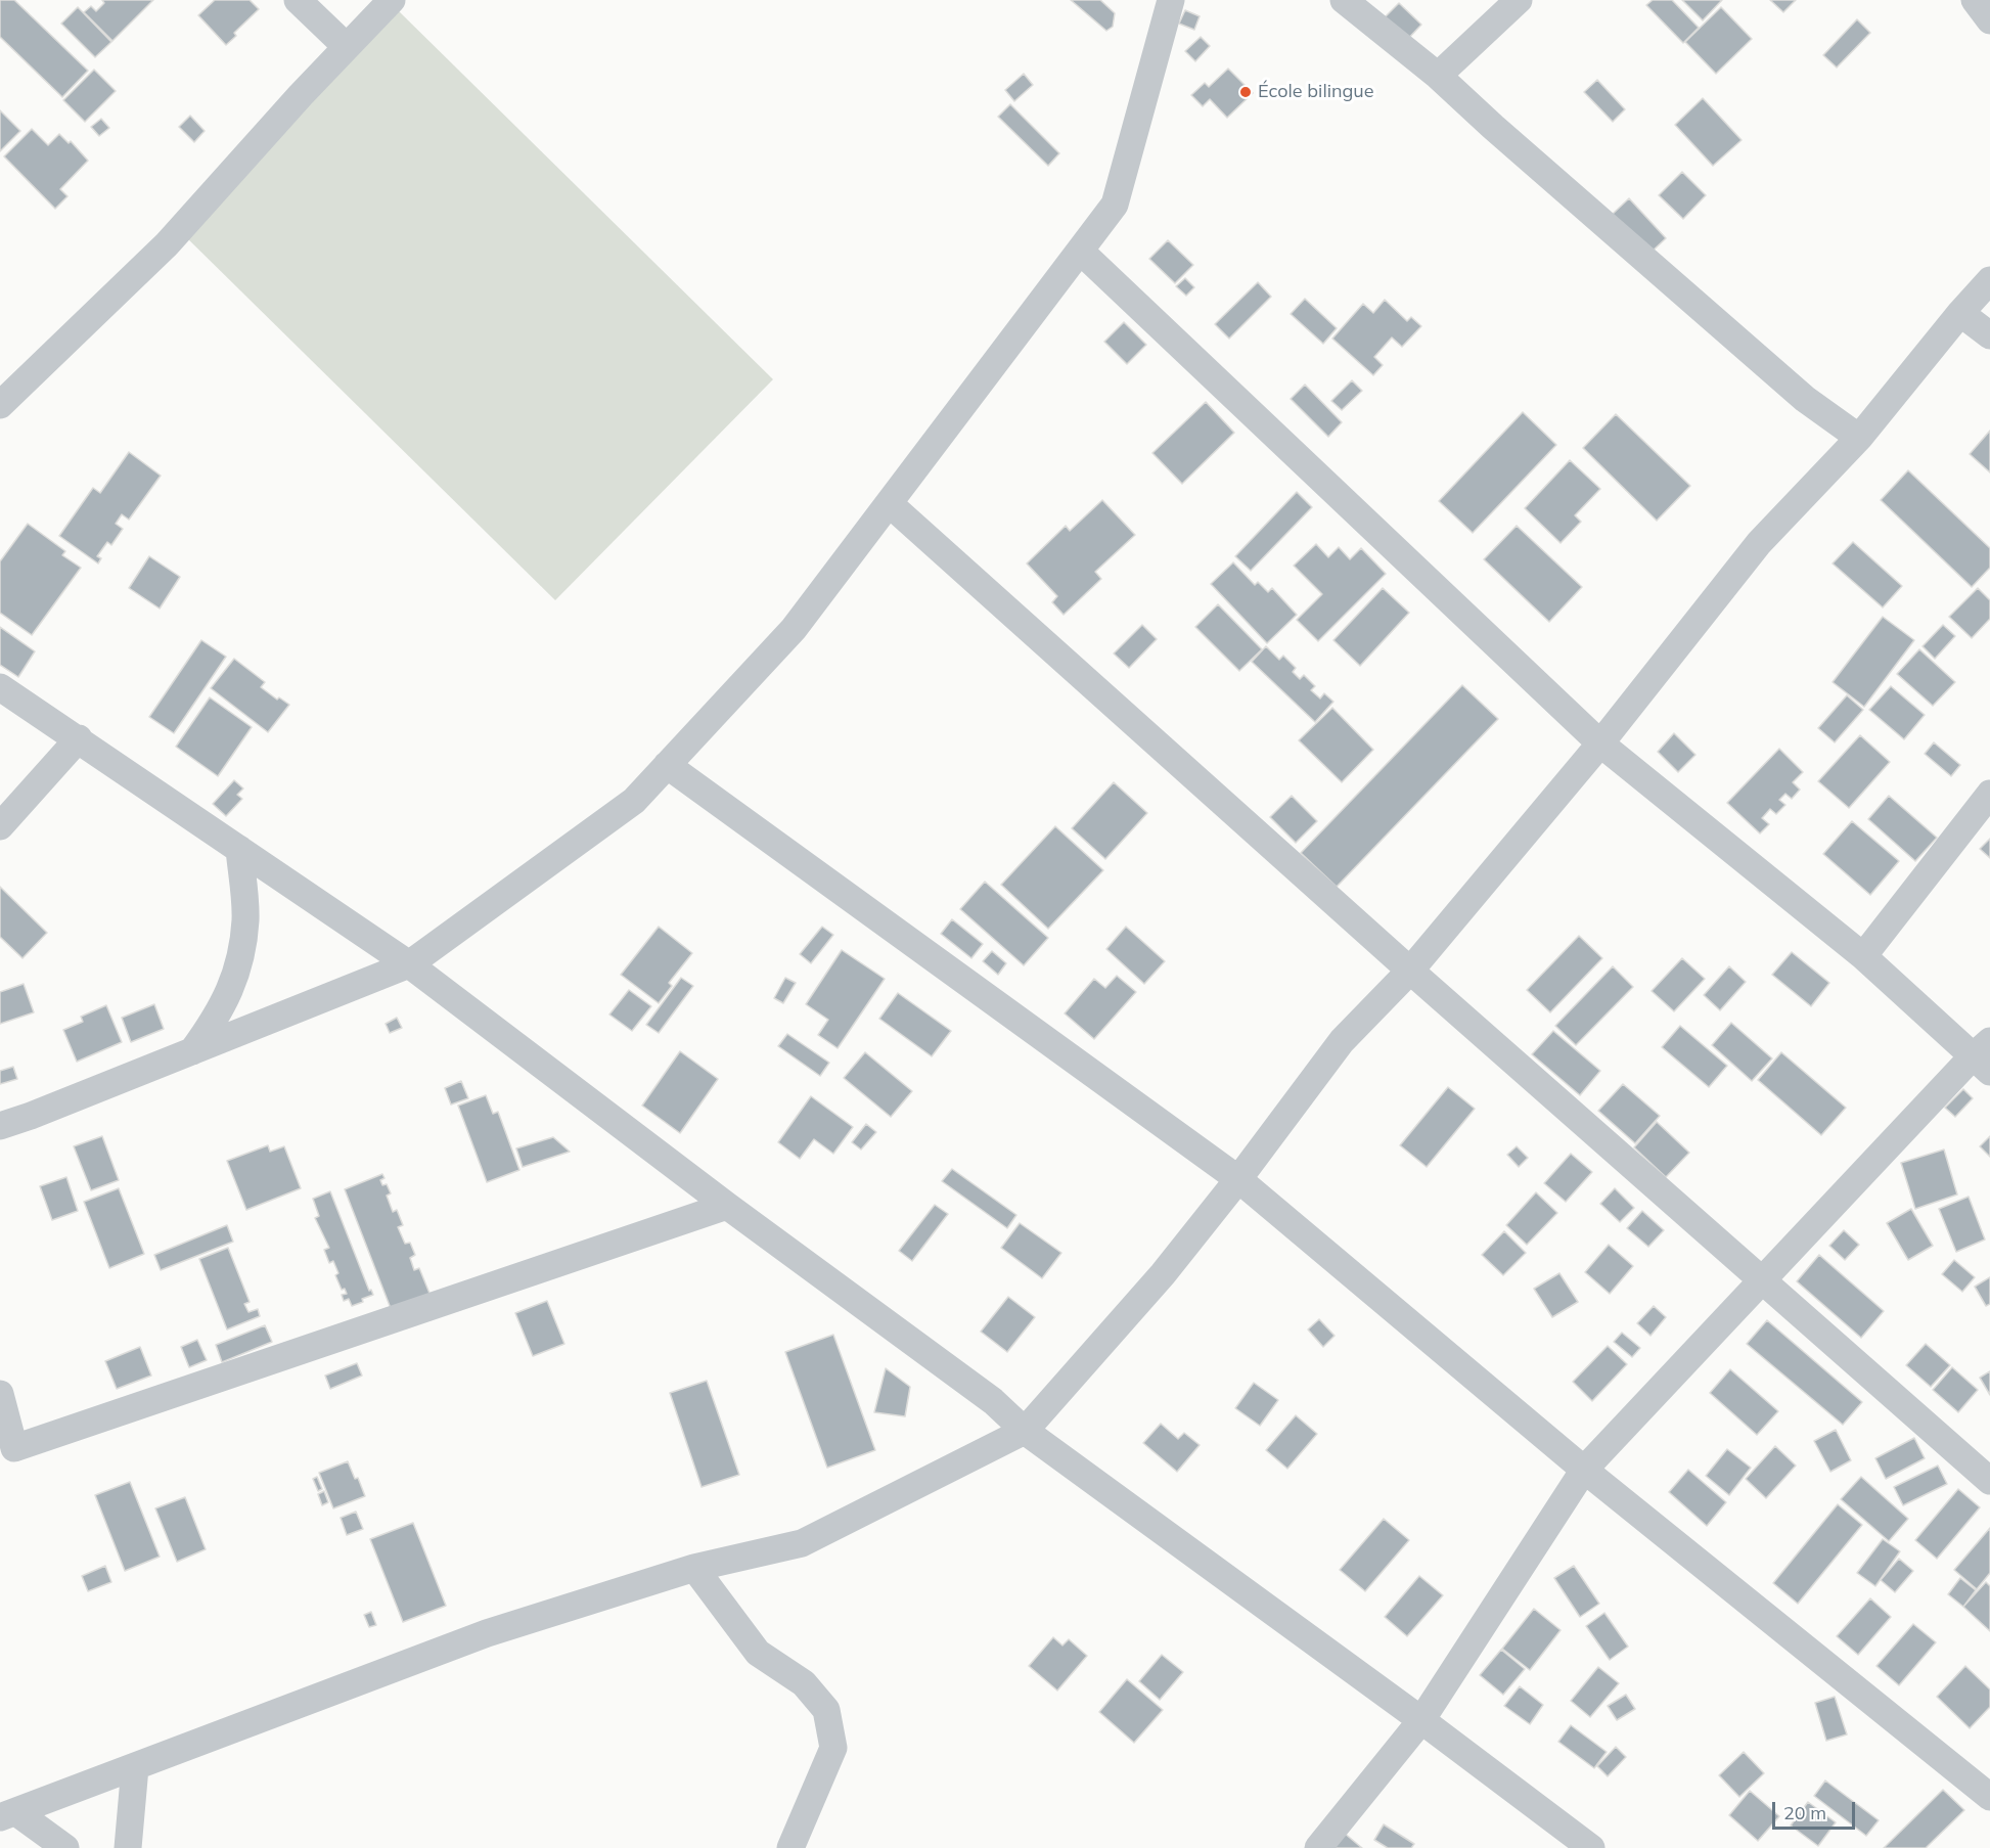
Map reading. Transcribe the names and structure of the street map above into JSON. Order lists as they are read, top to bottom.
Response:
{
  "places": ["École bilingue"],
  "scale_bar": "20 m"
}
